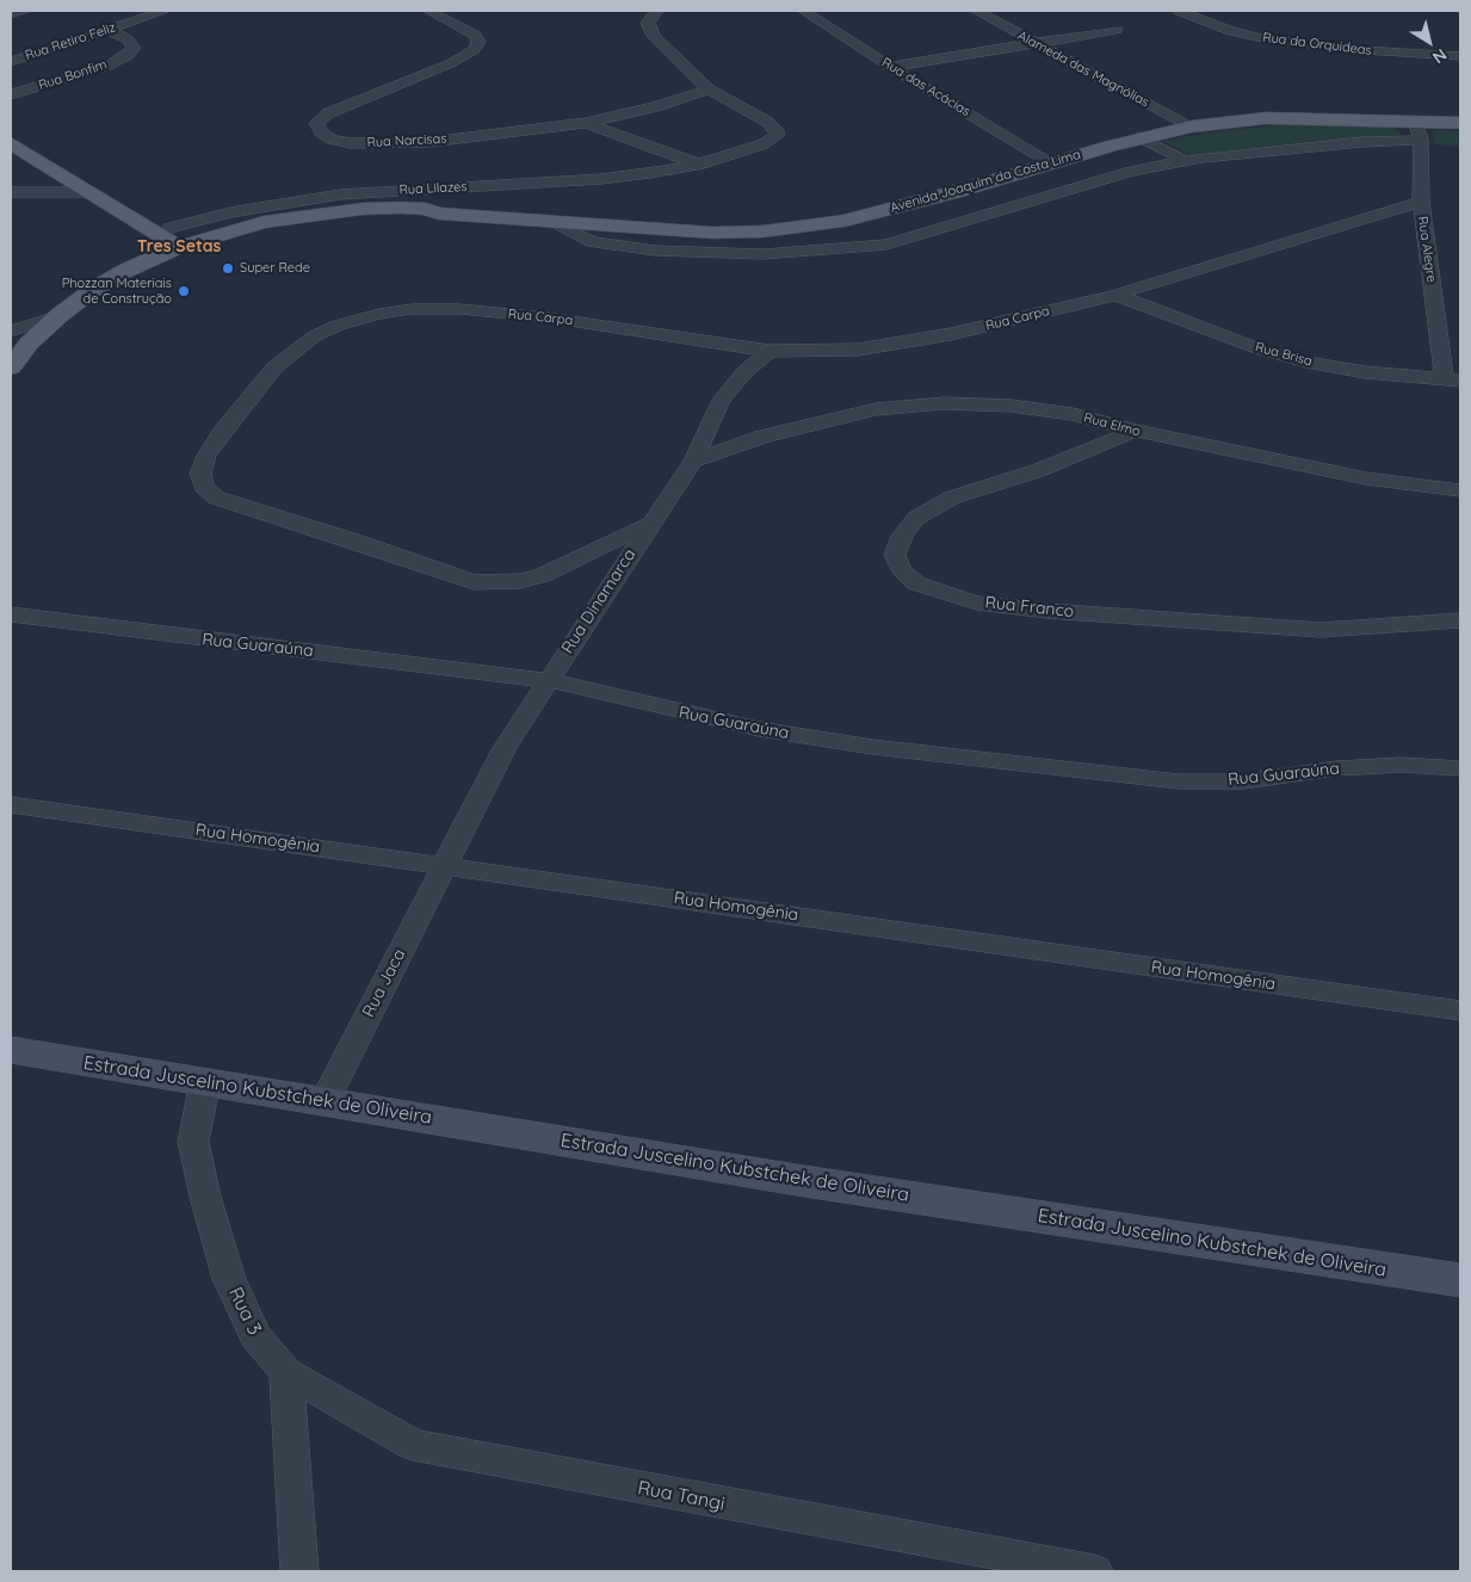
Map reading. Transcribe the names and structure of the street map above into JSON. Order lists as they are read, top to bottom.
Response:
{
  "streets": {
    "main road": ["Avenida Joaquim da Costa Lima"],
    "street": [
      "Rua Retiro Feliz",
      "Rua da Orquideas",
      "Alameda das Magnólias",
      "Rua Bonfim",
      "Rua das Acácias",
      "Rua Narcisas",
      "Rua Lilazes",
      "Rua Alegre",
      "Rua Carpa",
      "Rua Brisa",
      "Rua Elmo",
      "Rua Dinamarca",
      "Rua Franco",
      "Rua Guaraúna",
      "Rua Homogênia",
      "Rua Jaca",
      "Estrada Juscelino Kubstchek de Oliveira",
      "Rua 3",
      "Rua Tangi"
    ]
  },
  "crossings": [
    ["Rua Retiro Feliz", "Rua Bonfim"],
    ["Alameda das Magnólias", "Avenida Joaquim da Costa Lima"],
    ["Rua das Acácias", "Avenida Joaquim da Costa Lima"],
    ["Rua Narcisas", "Rua Lilazes"],
    ["Avenida Joaquim da Costa Lima", "Rua Alegre"],
    ["Rua Alegre", "Rua Carpa"],
    ["Rua Alegre", "Rua Brisa"],
    ["Rua Carpa", "Rua Brisa"],
    ["Rua Carpa", "Rua Dinamarca"],
    ["Rua Elmo", "Rua Dinamarca"],
    ["Rua Elmo", "Rua Franco"],
    ["Rua Dinamarca", "Rua Guaraúna"],
    ["Rua Dinamarca", "Rua Homogênia"],
    ["Rua Dinamarca", "Rua Jaca"],
    ["Rua Homogênia", "Rua Jaca"],
    ["Rua Jaca", "Estrada Juscelino Kubstchek de Oliveira"],
    ["Estrada Juscelino Kubstchek de Oliveira", "Rua 3"],
    ["Rua 3", "Rua Tangi"]
  ],
  "districts": ["Tres Setas"],
  "places": ["Super Rede", "Phozzan Materiais de Construção"],
  "north": "bottom right"
}
